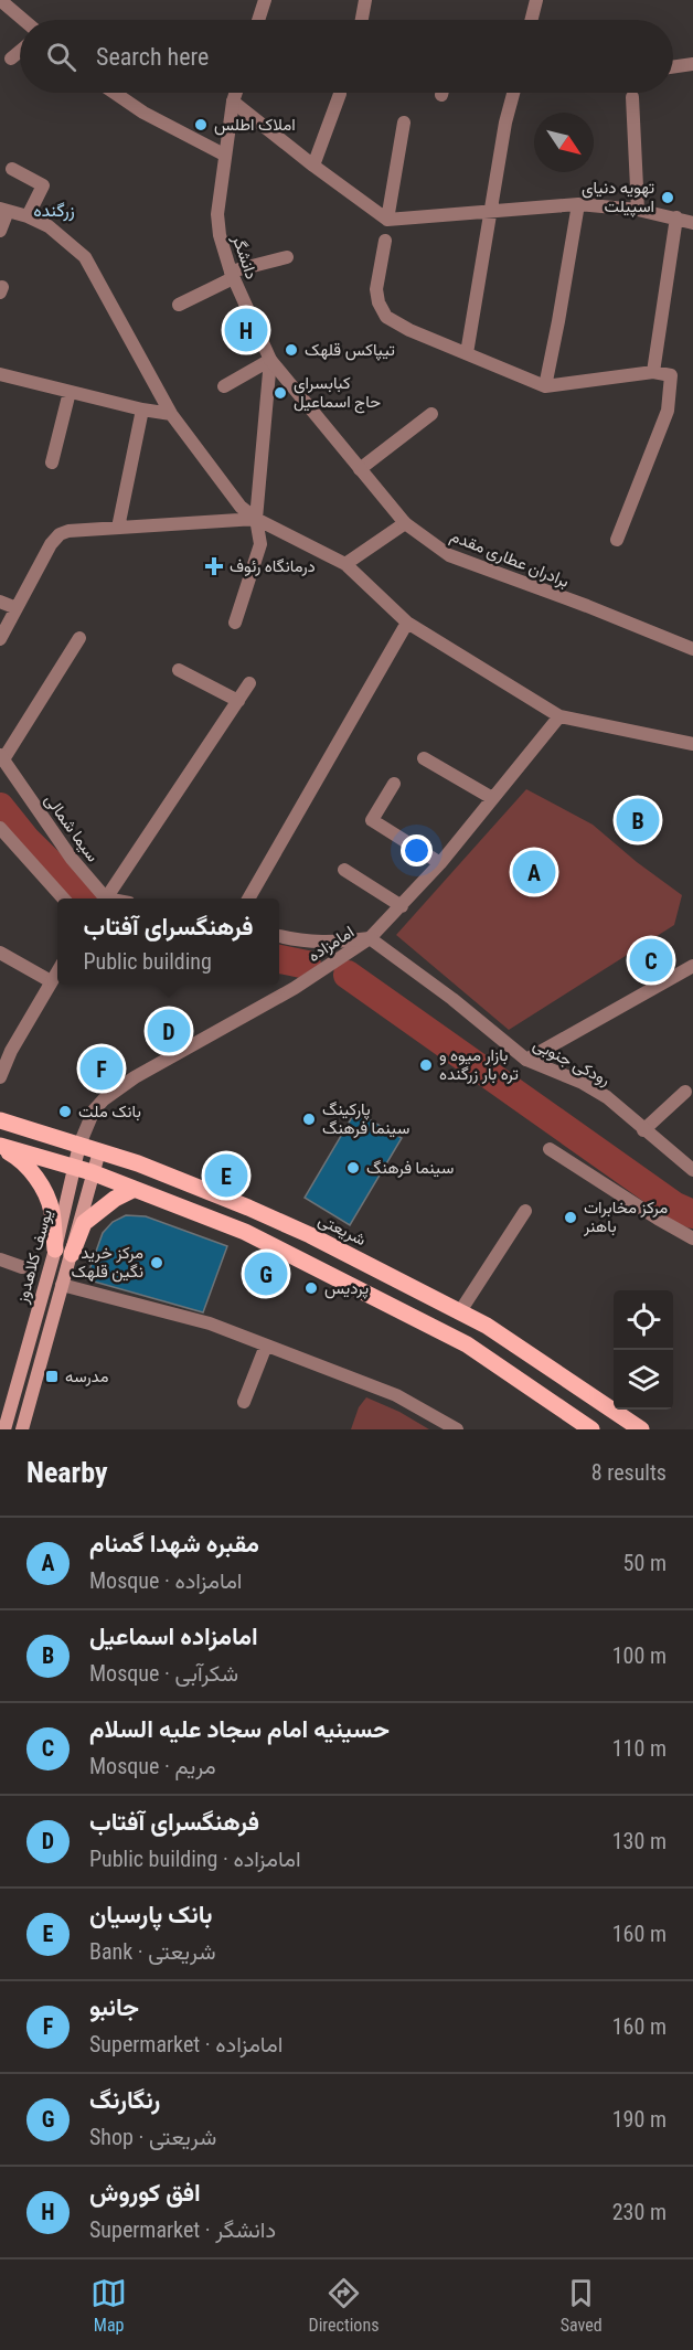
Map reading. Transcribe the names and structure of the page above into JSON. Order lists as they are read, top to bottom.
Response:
{
  "streets": {
    "main road": ["شریعتی", "یوسف کلاهدوز"],
    "street": [
      "دانشگر",
      "برادران عطاری مقدم",
      "سیما شمالی",
      "امامزاده",
      "رودکی جنوبی"
    ]
  },
  "crossings": [
    ["دانشگر", "برادران عطاری مقدم"],
    ["امامزاده", "رودکی جنوبی"],
    ["امامزاده", "شریعتی"],
    ["امامزاده", "یوسف کلاهدوز"],
    ["شریعتی", "یوسف کلاهدوز"]
  ],
  "districts": ["زرگنده"],
  "places": {
    "other": [
      "املاک اطلس",
      "تهویه دنیای اسپیلت",
      "تیپاکس قلهک",
      "کبابسرای حاج اسماعیل",
      "بازار میوه و تره بار زرگنده",
      "بانک ملت",
      "پارکینگ سینما فرهنگ",
      "سینما فرهنگ",
      "مرکز مخابرات باهنر",
      "مرکز خرید نگین قلهک",
      "پردیس"
    ],
    "health": ["درمانگاه رئوف"],
    "transit": ["مدرسه"]
  },
  "north": "bottom right",
  "page": {
    "search": "Search here",
    "pins": [
      "H",
      "B",
      "A",
      "C",
      "D",
      "F",
      "E",
      "G"
    ],
    "popup": ["فرهنگسرای آفتاب", "Public building"],
    "heading": ["Nearby", "8 results"],
    "list": [
      {
        "mark": "A",
        "name": "مقبره شهدا گمنام",
        "note": "Mosque · امامزاده",
        "value": "50 m"
      },
      {
        "mark": "B",
        "name": "امامزاده اسماعیل",
        "note": "Mosque · شکرآبی",
        "value": "100 m"
      },
      {
        "mark": "C",
        "name": "حسینیه امام سجاد علیه السلام",
        "note": "Mosque · مریم",
        "value": "110 m"
      },
      {
        "mark": "D",
        "name": "فرهنگسرای آفتاب",
        "note": "Public building · امامزاده",
        "value": "130 m"
      },
      {
        "mark": "E",
        "name": "بانک پارسیان",
        "note": "Bank · شریعتی",
        "value": "160 m"
      },
      {
        "mark": "F",
        "name": "جانبو",
        "note": "Supermarket · امامزاده",
        "value": "160 m"
      },
      {
        "mark": "G",
        "name": "رنگارنگ",
        "note": "Shop · شریعتی",
        "value": "190 m"
      },
      {
        "mark": "H",
        "name": "افق کوروش",
        "note": "Supermarket · دانشگر",
        "value": "230 m"
      }
    ],
    "nav": ["Map", "Directions", "Saved"]
  }
}
